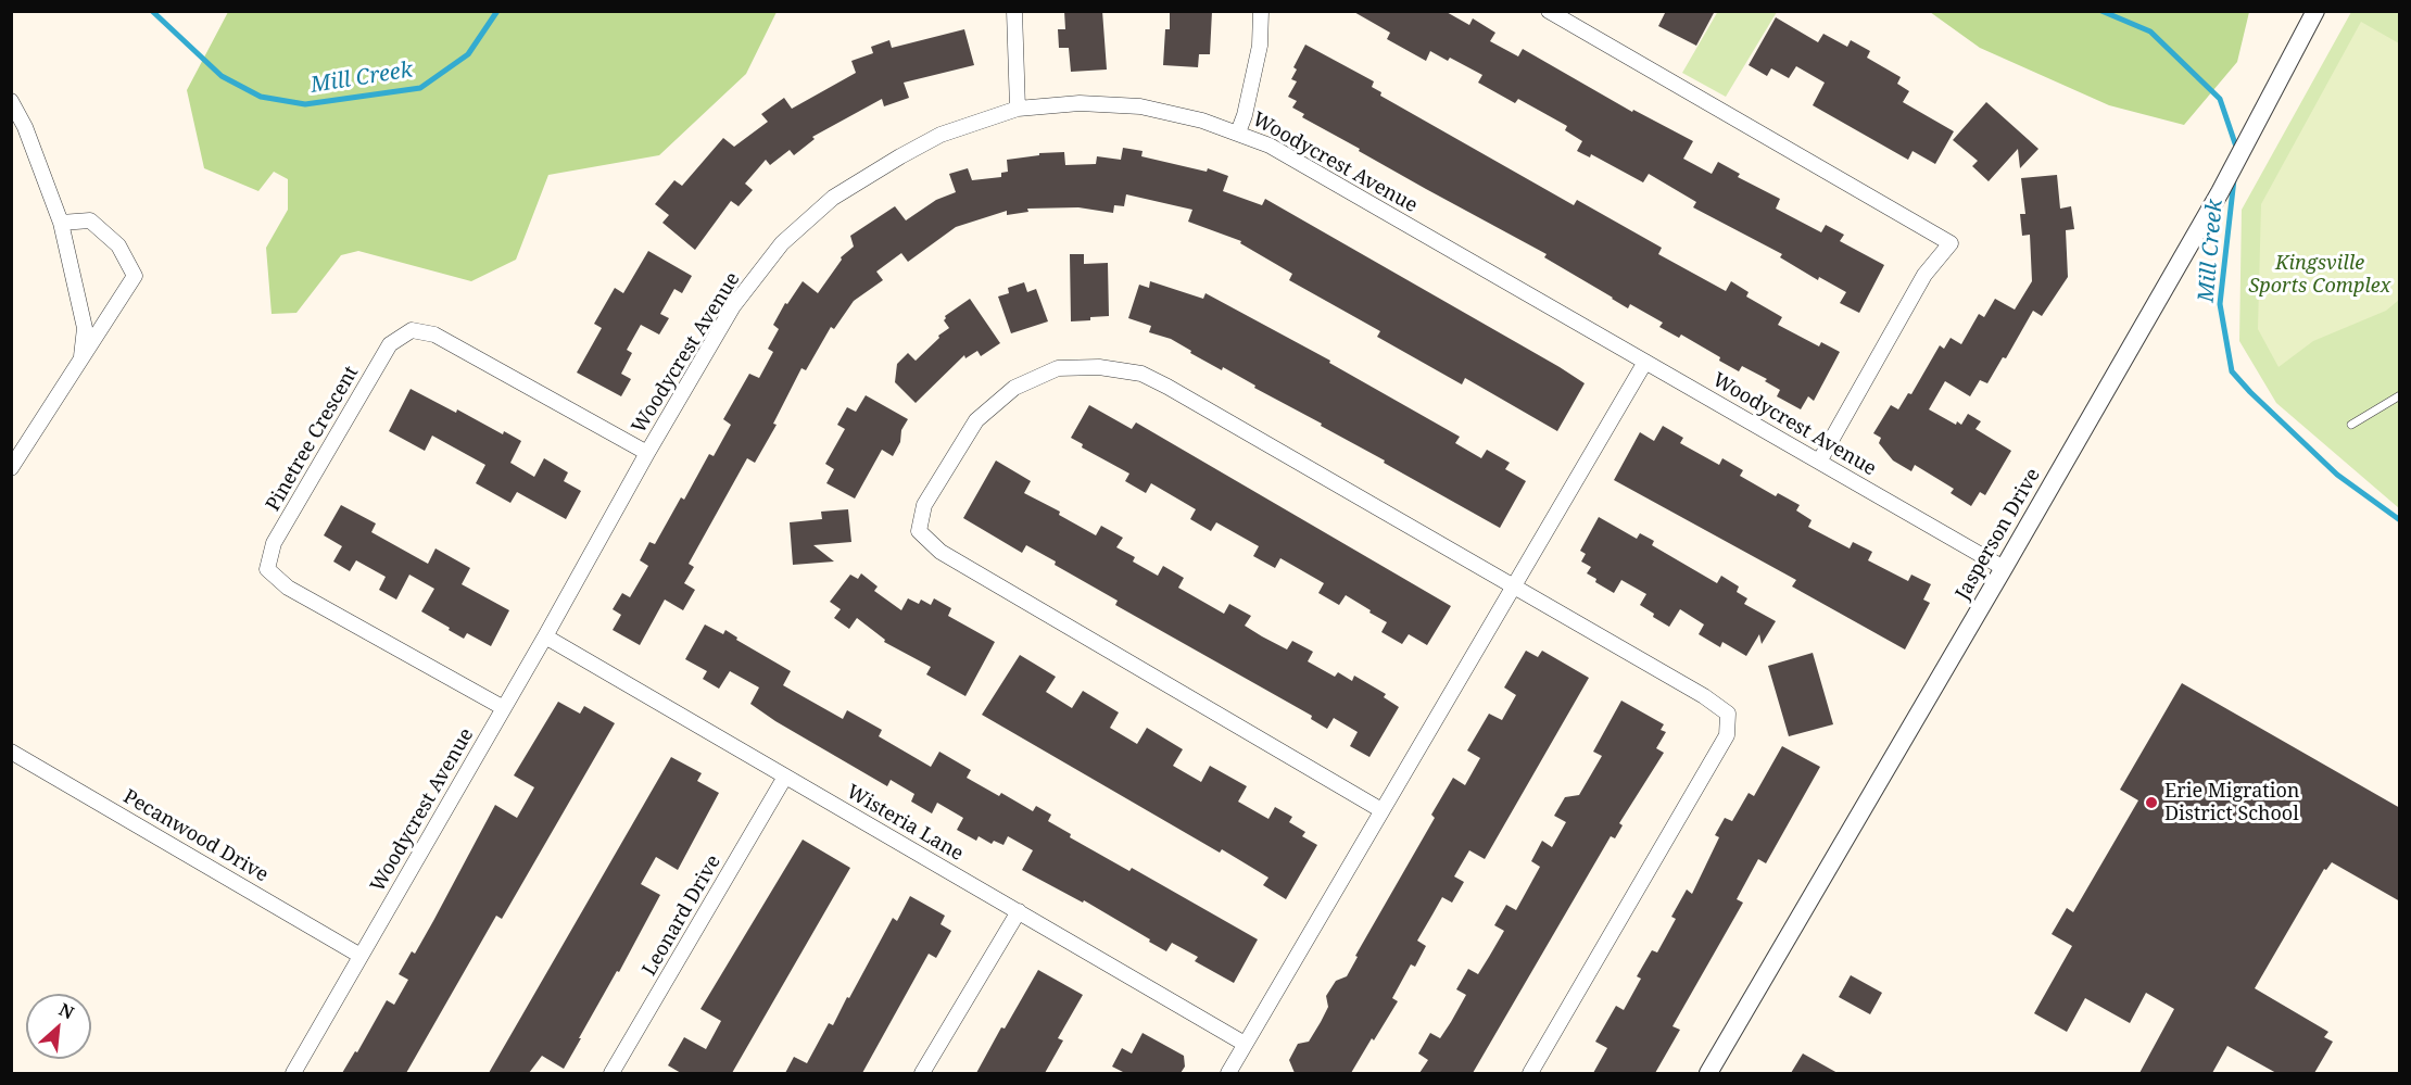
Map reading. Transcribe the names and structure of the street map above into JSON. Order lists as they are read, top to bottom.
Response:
{
  "streets": {
    "street": [
      "Woodycrest Avenue",
      "Pinetree Crescent",
      "Jasperson Drive",
      "Wisteria Lane",
      "Pecanwood Drive",
      "Leonard Drive"
    ]
  },
  "crossings": [
    ["Woodycrest Avenue", "Pinetree Crescent"],
    ["Woodycrest Avenue", "Jasperson Drive"],
    ["Woodycrest Avenue", "Wisteria Lane"],
    ["Woodycrest Avenue", "Pecanwood Drive"],
    ["Wisteria Lane", "Leonard Drive"]
  ],
  "water": ["Mill Creek"],
  "parks": ["Kingsville Sports Complex"],
  "places": ["Erie Migration District School"],
  "north": "top right"
}
